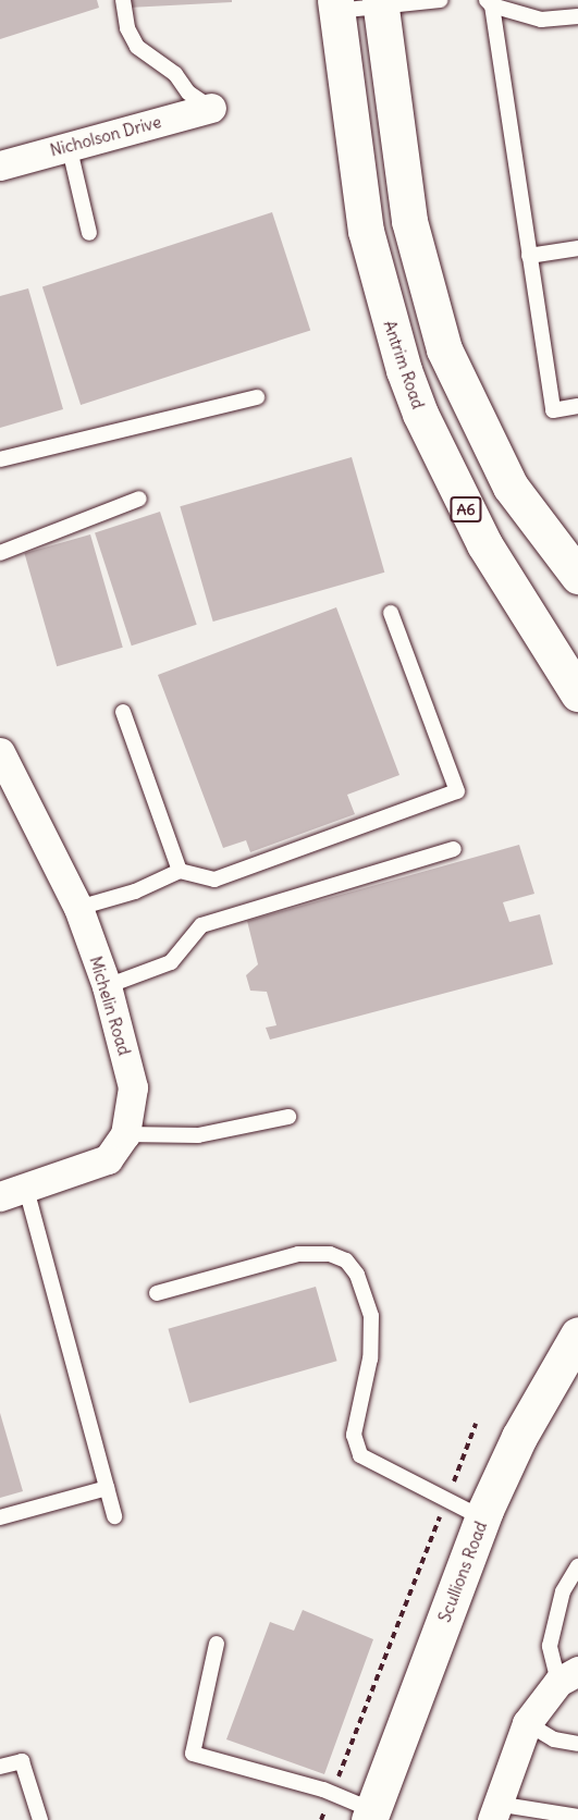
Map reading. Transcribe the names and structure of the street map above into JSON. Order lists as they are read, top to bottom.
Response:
{
  "streets": {
    "main road": ["Antrim Road", "A6", "Scullions Road"],
    "street": ["Nicholson Drive", "Michelin Road"]
  }
}
